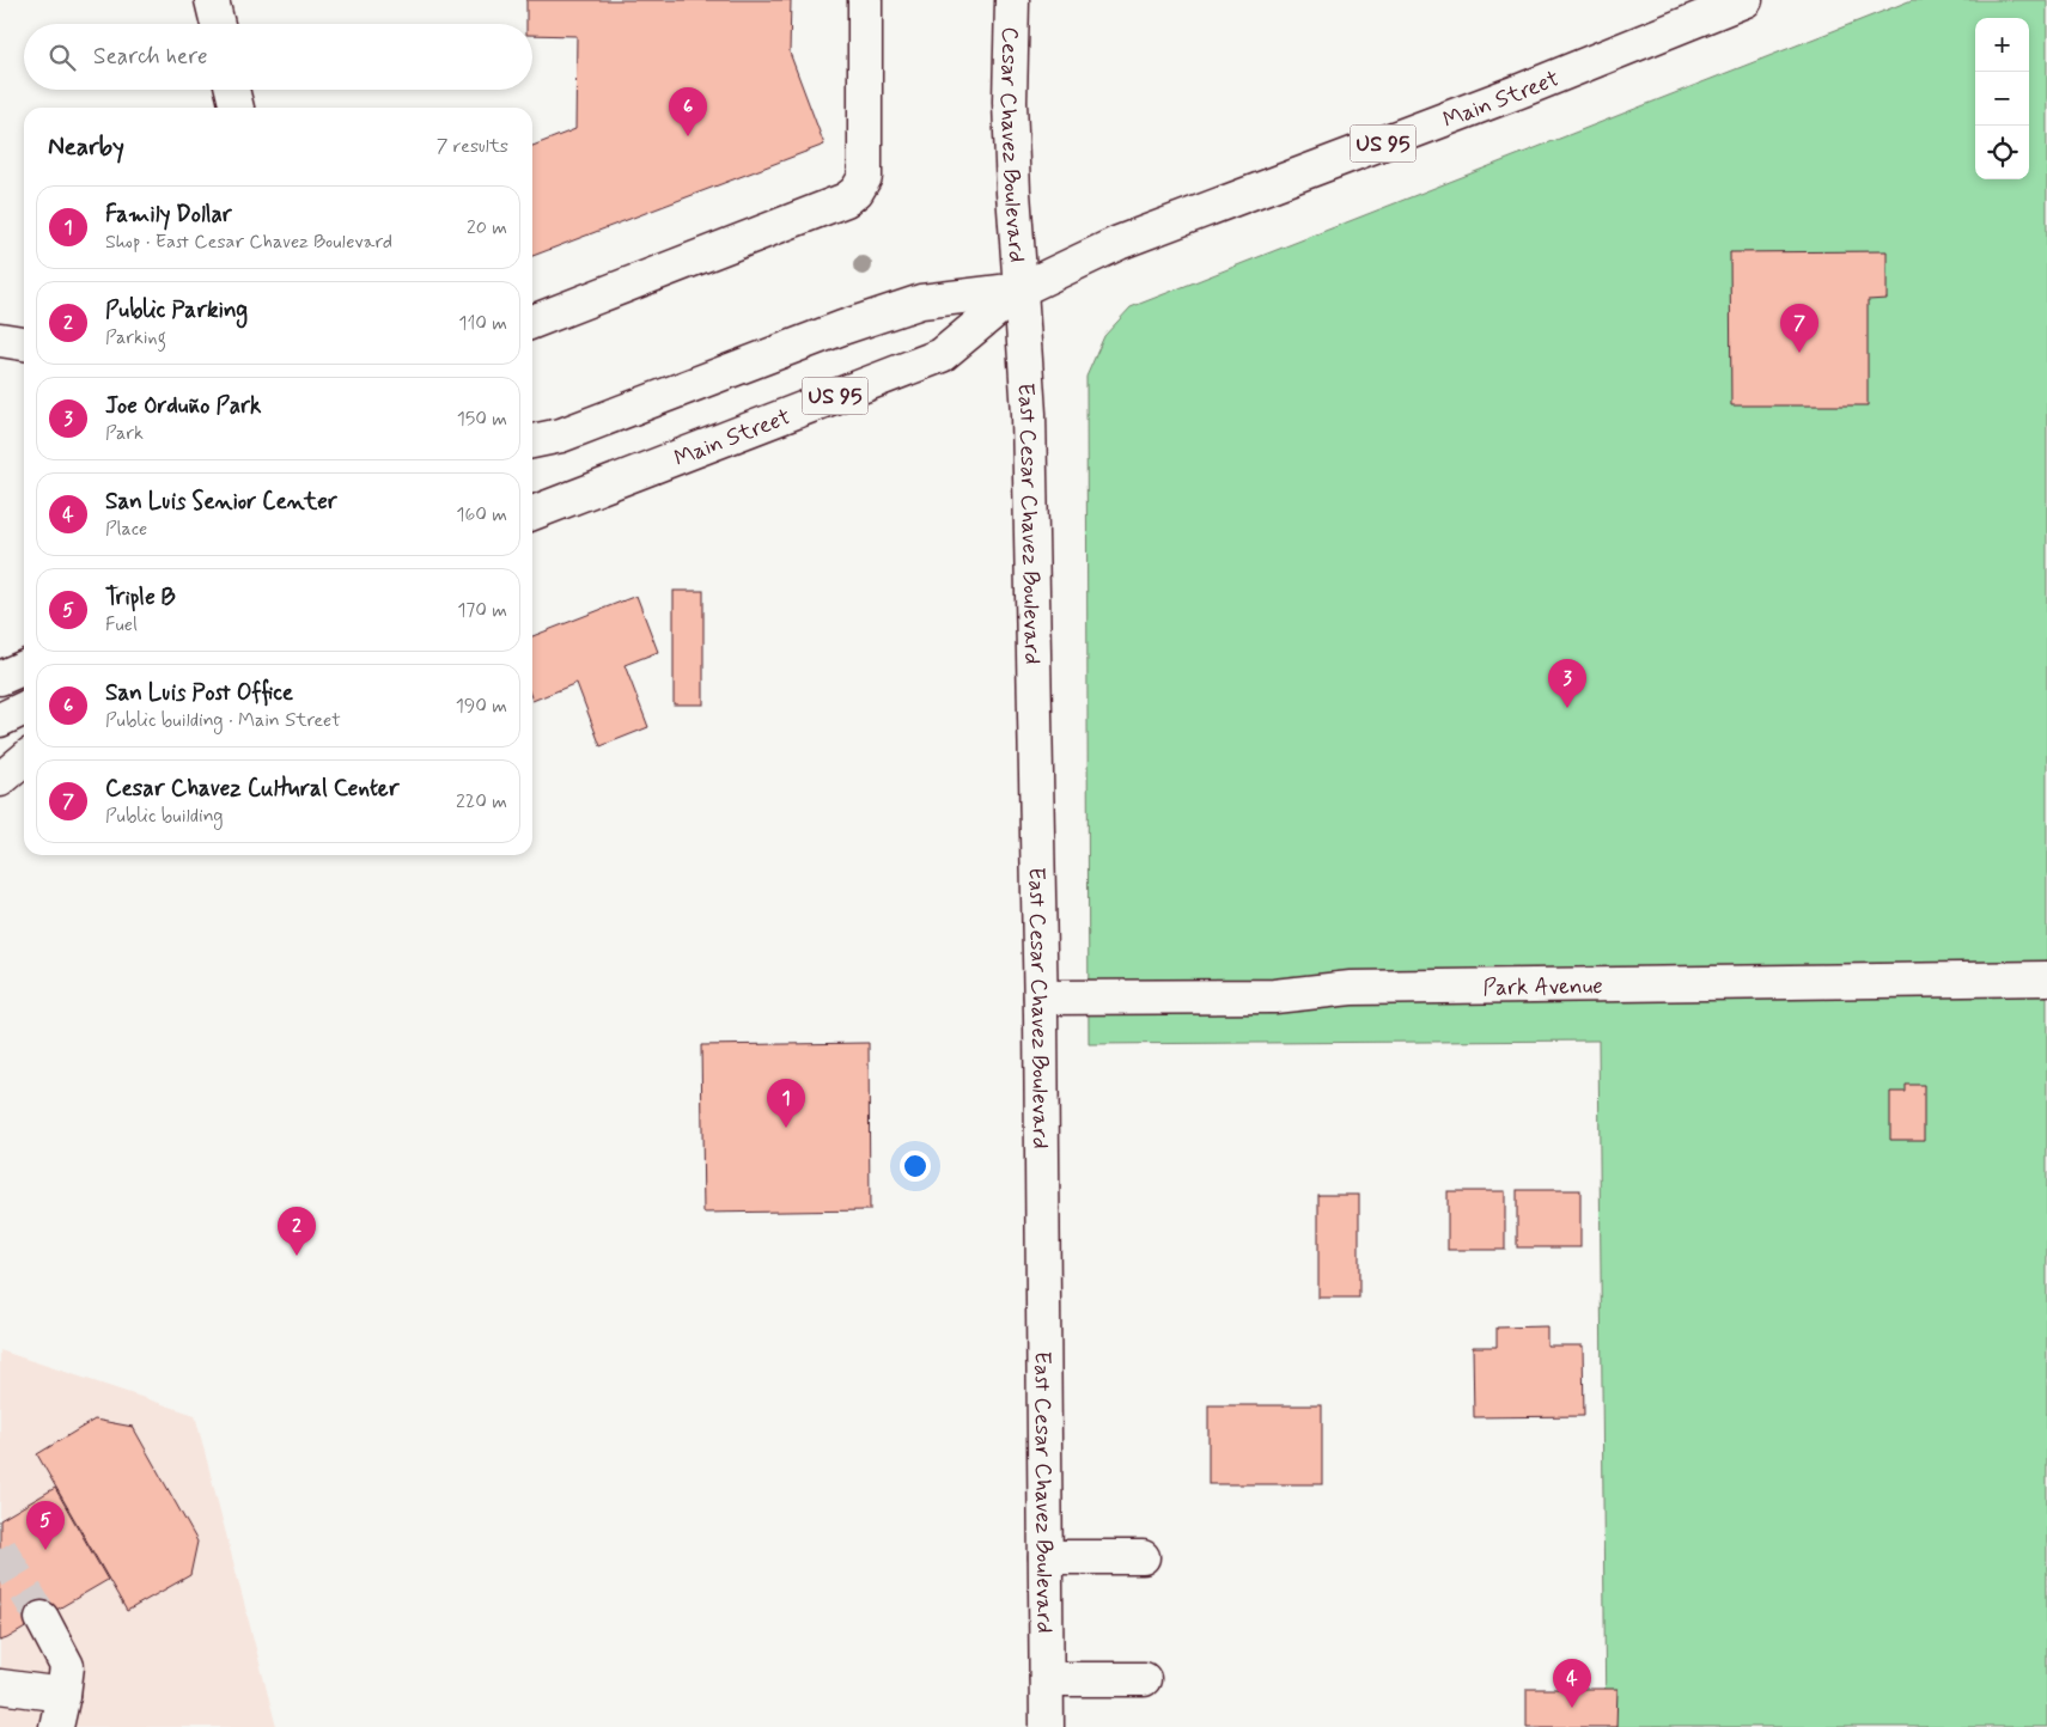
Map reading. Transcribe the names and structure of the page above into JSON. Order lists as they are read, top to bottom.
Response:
{
  "streets": {
    "main road": [
      "Main Street",
      "US 95",
      "Cesar Chavez Boulevard",
      "East Cesar Chavez Boulevard",
      "Park Avenue"
    ]
  },
  "crossings": [
    ["Main Street", "US 95"],
    ["Main Street", "Cesar Chavez Boulevard"],
    ["Main Street", "East Cesar Chavez Boulevard"],
    ["Cesar Chavez Boulevard", "East Cesar Chavez Boulevard"],
    ["East Cesar Chavez Boulevard", "Park Avenue"]
  ],
  "page": {
    "map_buttons": ["+", "−"],
    "search": "Search here",
    "pins": [
      "6",
      "7",
      "3",
      "1",
      "2",
      "5",
      "4"
    ],
    "heading": ["Nearby", "7 results"],
    "list": [
      {
        "mark": "1",
        "name": "Family Dollar",
        "note": "Shop · East Cesar Chavez Boulevard",
        "value": "20 m"
      },
      {
        "mark": "2",
        "name": "Public Parking",
        "note": "Parking",
        "value": "110 m"
      },
      {
        "mark": "3",
        "name": "Joe Orduño Park",
        "note": "Park",
        "value": "150 m"
      },
      {
        "mark": "4",
        "name": "San Luis Senior Center",
        "note": "Place",
        "value": "160 m"
      },
      {
        "mark": "5",
        "name": "Triple B",
        "note": "Fuel",
        "value": "170 m"
      },
      {
        "mark": "6",
        "name": "San Luis Post Office",
        "note": "Public building · Main Street",
        "value": "190 m"
      },
      {
        "mark": "7",
        "name": "Cesar Chavez Cultural Center",
        "note": "Public building",
        "value": "220 m"
      }
    ]
  }
}
